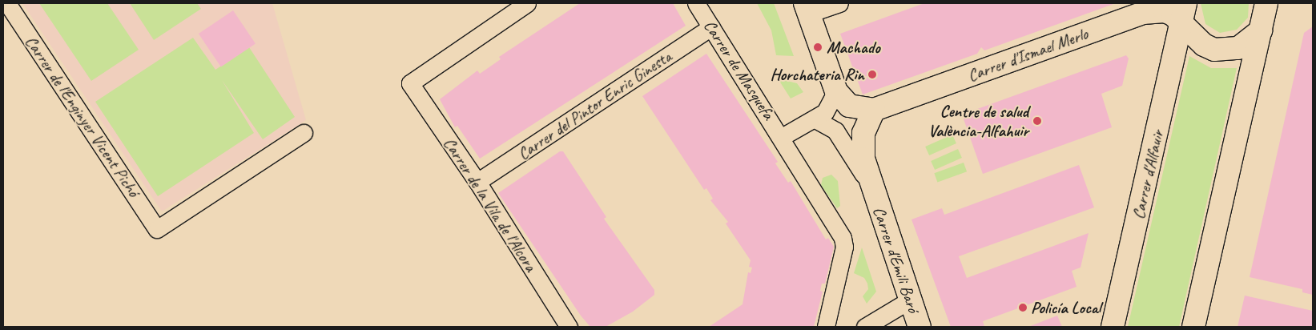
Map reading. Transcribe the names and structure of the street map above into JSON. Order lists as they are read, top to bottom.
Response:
{
  "streets": {
    "main road": ["Carrer d'Ismael Merlo", "Carrer d'Alfauir", "Carrer d'Emili Baró"],
    "street": [
      "Carrer de Masquefa",
      "Carrer del Pintor Enric Ginesta",
      "Carrer de l'Enginyer Vicent Pichó",
      "Carrer de la Vila de l'Alcora"
    ]
  },
  "crossings": [
    ["Carrer d'Ismael Merlo", "Carrer d'Alfauir"],
    ["Carrer d'Ismael Merlo", "Carrer d'Emili Baró"],
    ["Carrer de Masquefa", "Carrer del Pintor Enric Ginesta"],
    ["Carrer de Masquefa", "Carrer d'Emili Baró"],
    ["Carrer del Pintor Enric Ginesta", "Carrer de la Vila de l'Alcora"]
  ],
  "places": [
    "Machado",
    "Horchateria Rin",
    "Centre de salud València-Alfahuir",
    "Policía Local"
  ]
}
